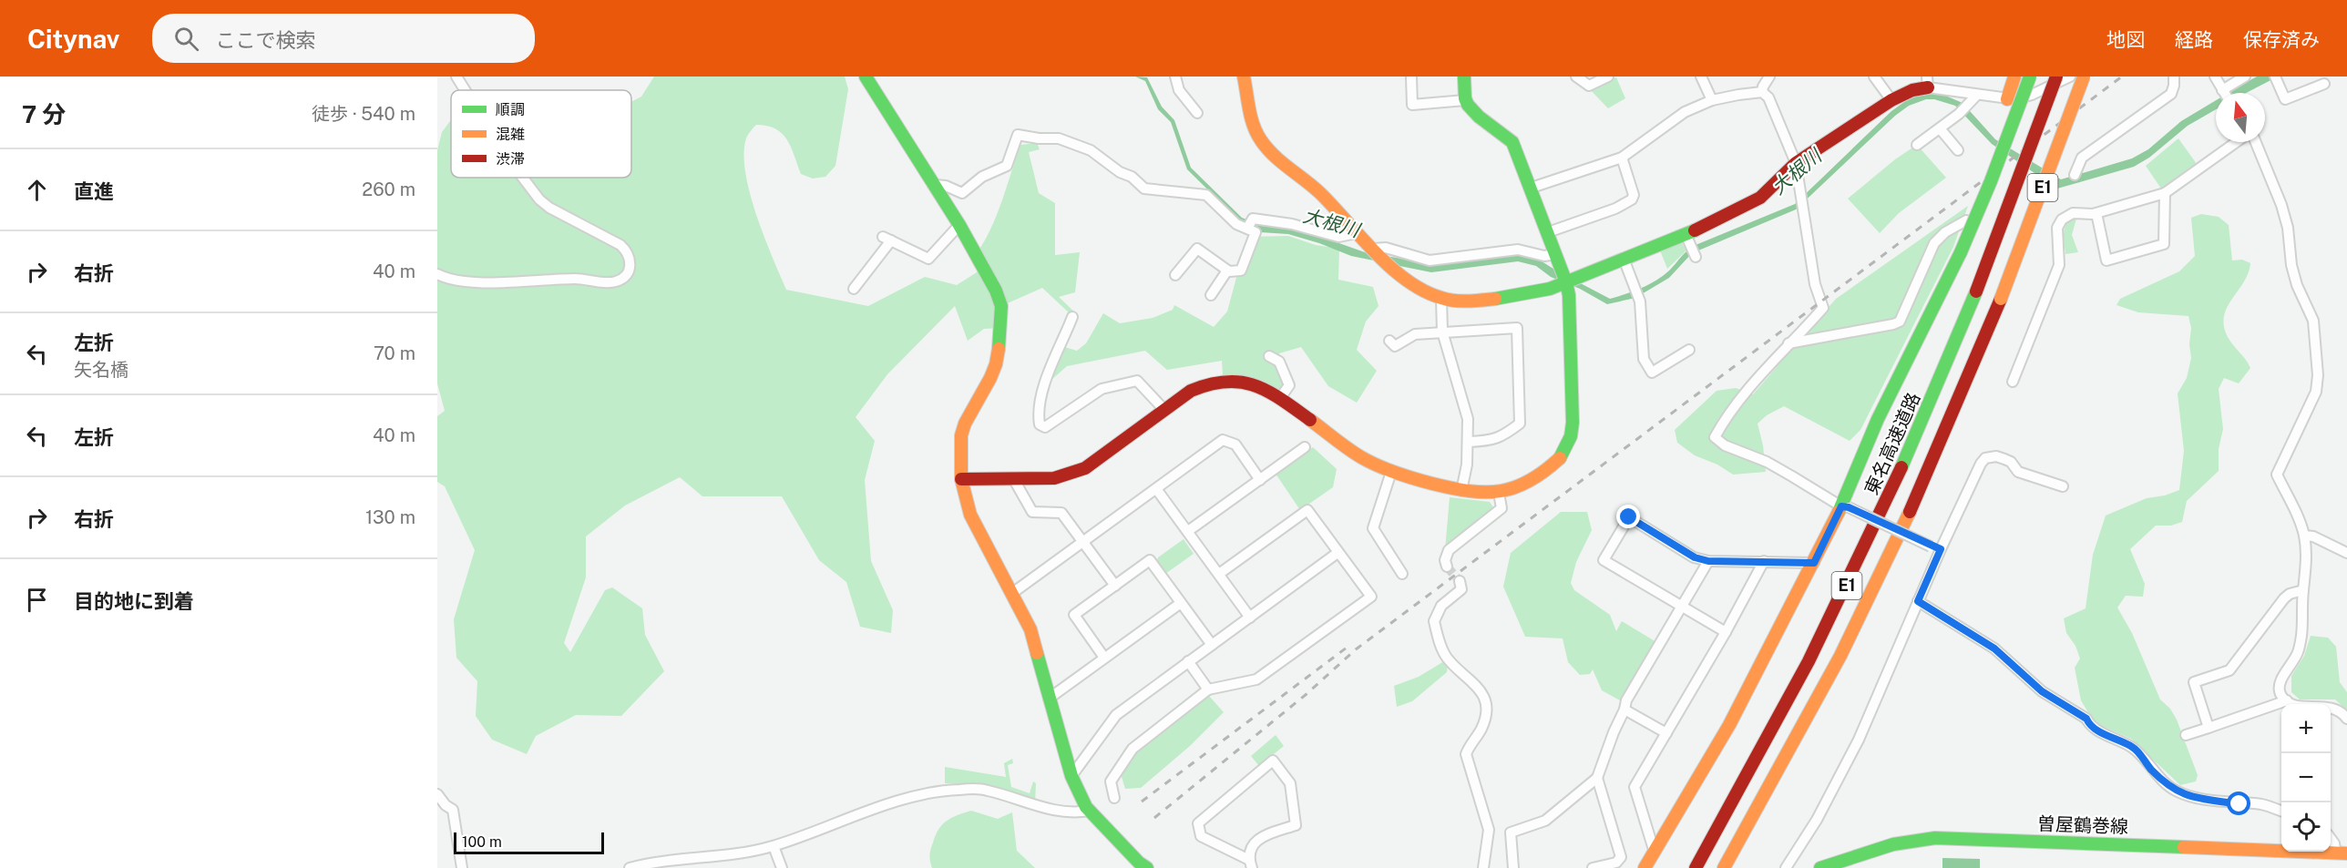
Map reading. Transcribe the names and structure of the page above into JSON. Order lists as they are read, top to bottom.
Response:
{
  "streets": {
    "main road": ["E1", "東名高速道路", "曽屋鶴巻線"]
  },
  "water": ["大根川"],
  "legend": ["順調", "混雑", "渋滞"],
  "scale_bar": "100 m",
  "north": "top",
  "page": {
    "header": "Citynav",
    "search": "ここで検索",
    "nav": ["地図", "経路", "保存済み"],
    "heading": ["7 分", "徒歩 · 540 m"],
    "list": [
      ["直進", "260 m"],
      ["右折", "40 m"],
      ["左折", "矢名橋", "70 m"],
      ["左折", "40 m"],
      ["右折", "130 m"],
      "目的地に到着"
    ],
    "map_buttons": ["+", "−"],
    "scale": "100 m"
  }
}
